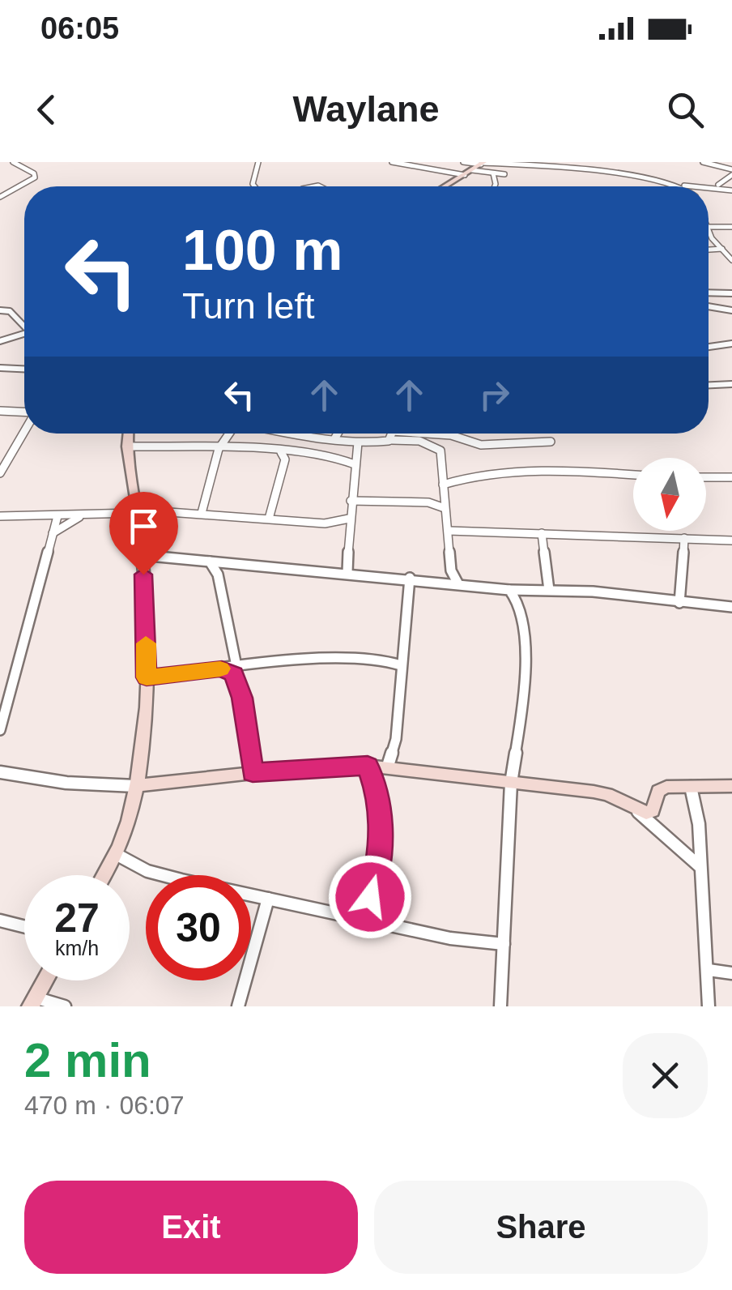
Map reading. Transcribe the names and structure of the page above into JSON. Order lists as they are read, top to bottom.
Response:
{
  "north": "bottom",
  "page": {
    "status": "06:05",
    "header": "Waylane",
    "turn": ["100 m", "Turn left"],
    "speed": "27 km/h",
    "limit": "30",
    "heading": ["2 min", "470 m · 06:07"],
    "buttons": ["Exit", "Share"]
  }
}
